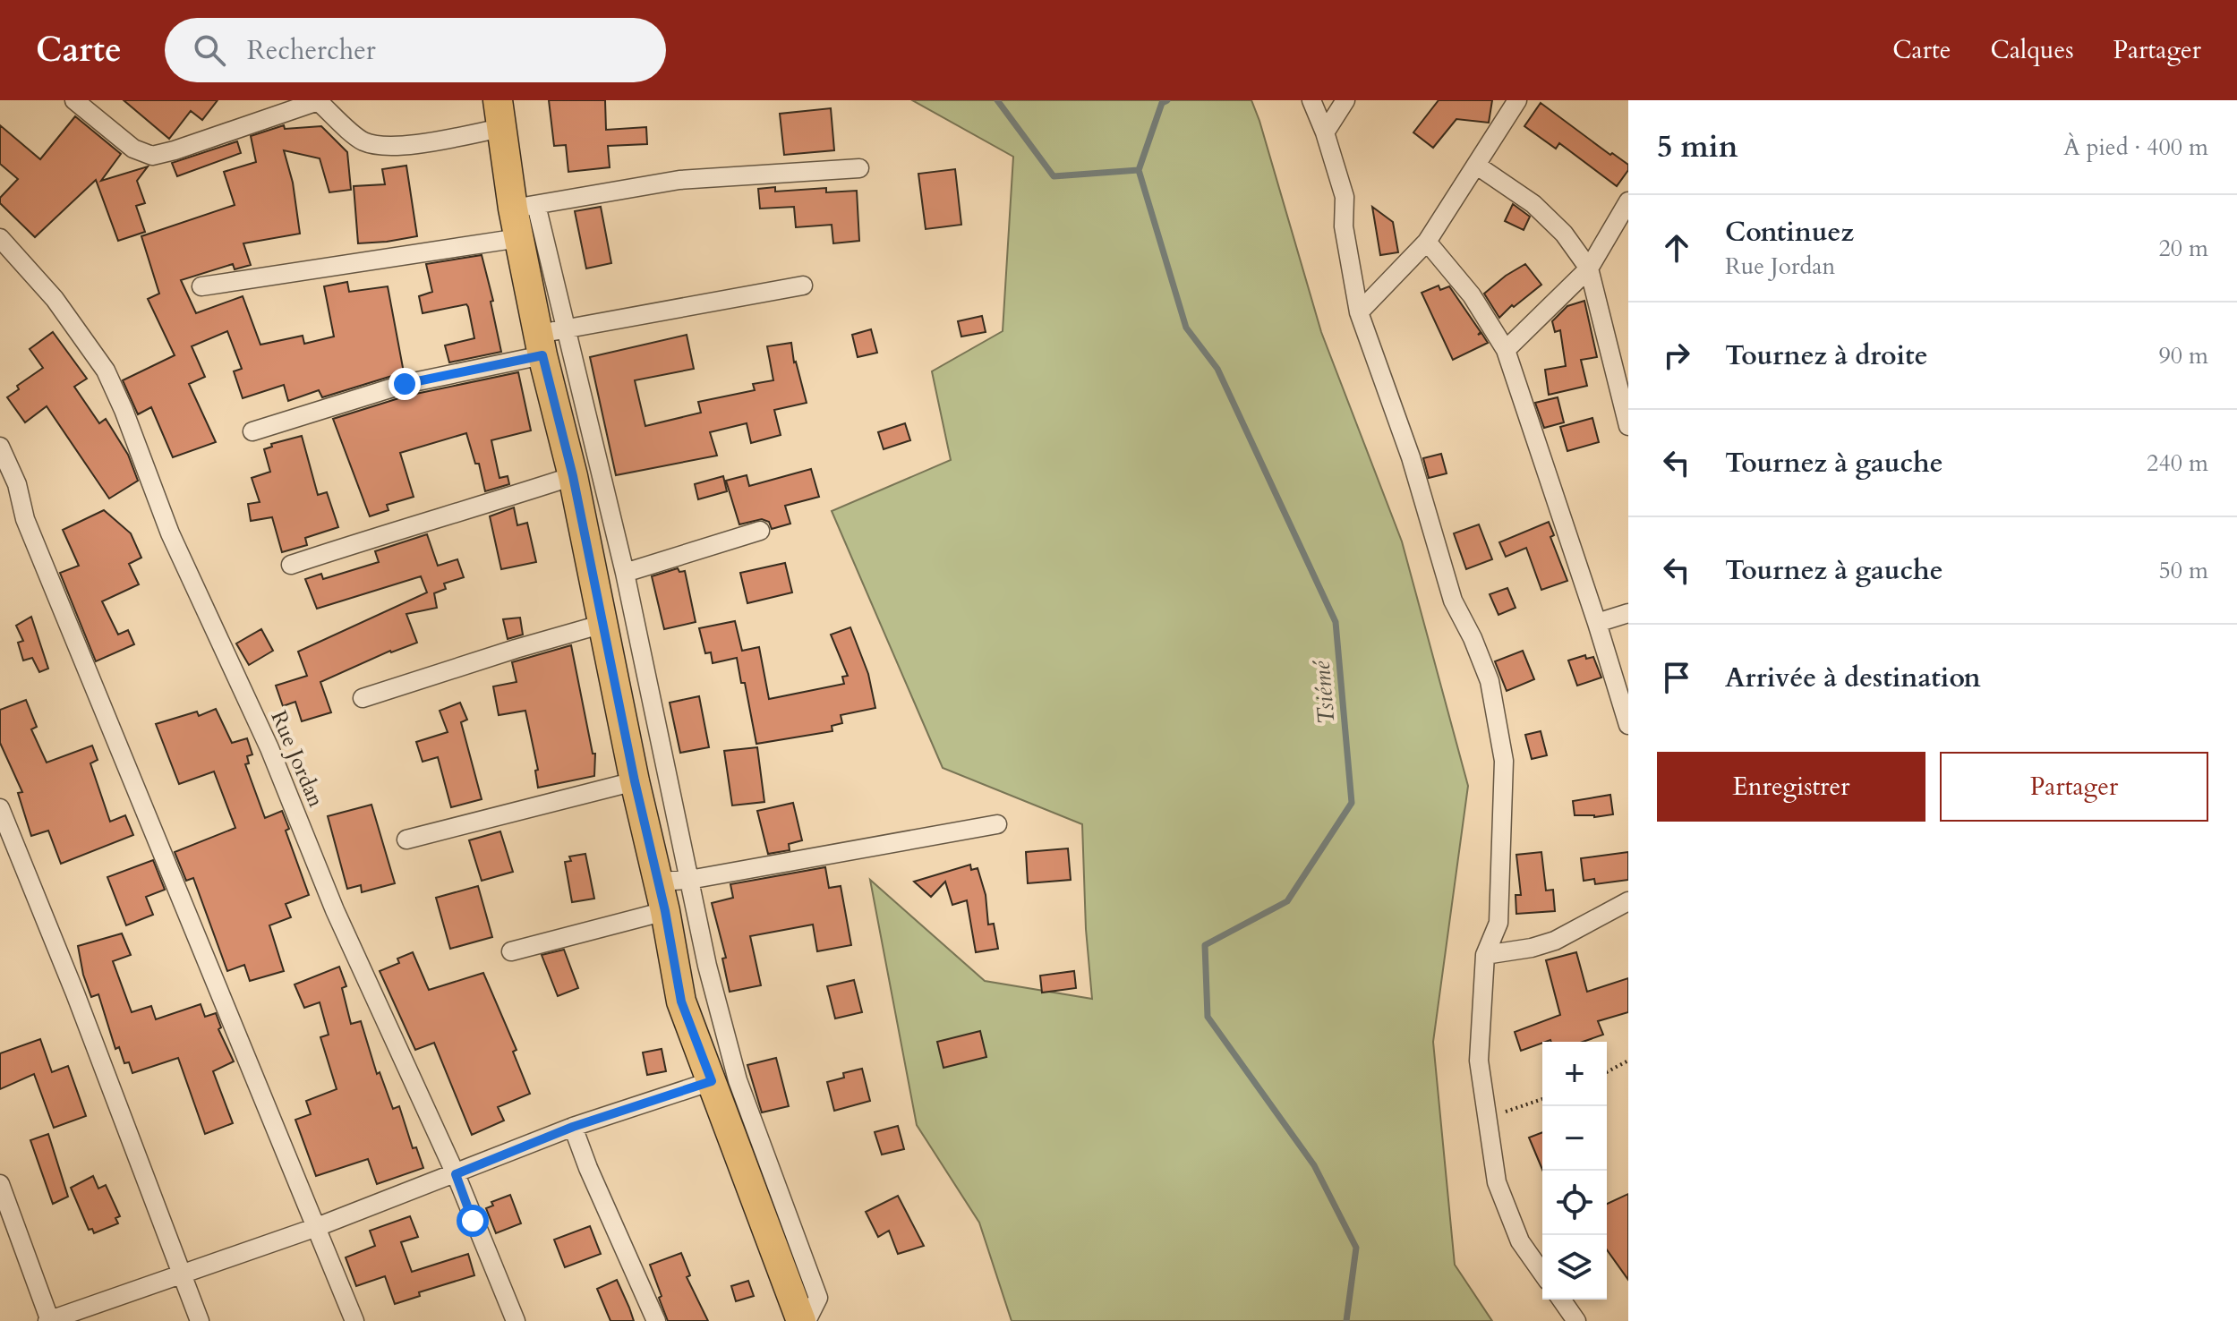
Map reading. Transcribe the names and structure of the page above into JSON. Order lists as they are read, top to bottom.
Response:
{
  "streets": {
    "street": ["Rue Jordan"]
  },
  "water": ["Tsiémé"],
  "page": {
    "header": "Carte",
    "search": "Rechercher",
    "nav": ["Carte", "Calques", "Partager"],
    "heading": ["5 min", "À pied · 400 m"],
    "list": [
      ["Continuez", "Rue Jordan", "20 m"],
      ["Tournez à droite", "90 m"],
      ["Tournez à gauche", "240 m"],
      ["Tournez à gauche", "50 m"],
      "Arrivée à destination"
    ],
    "buttons": ["Enregistrer", "Partager"],
    "map_buttons": ["+", "−"]
  }
}
